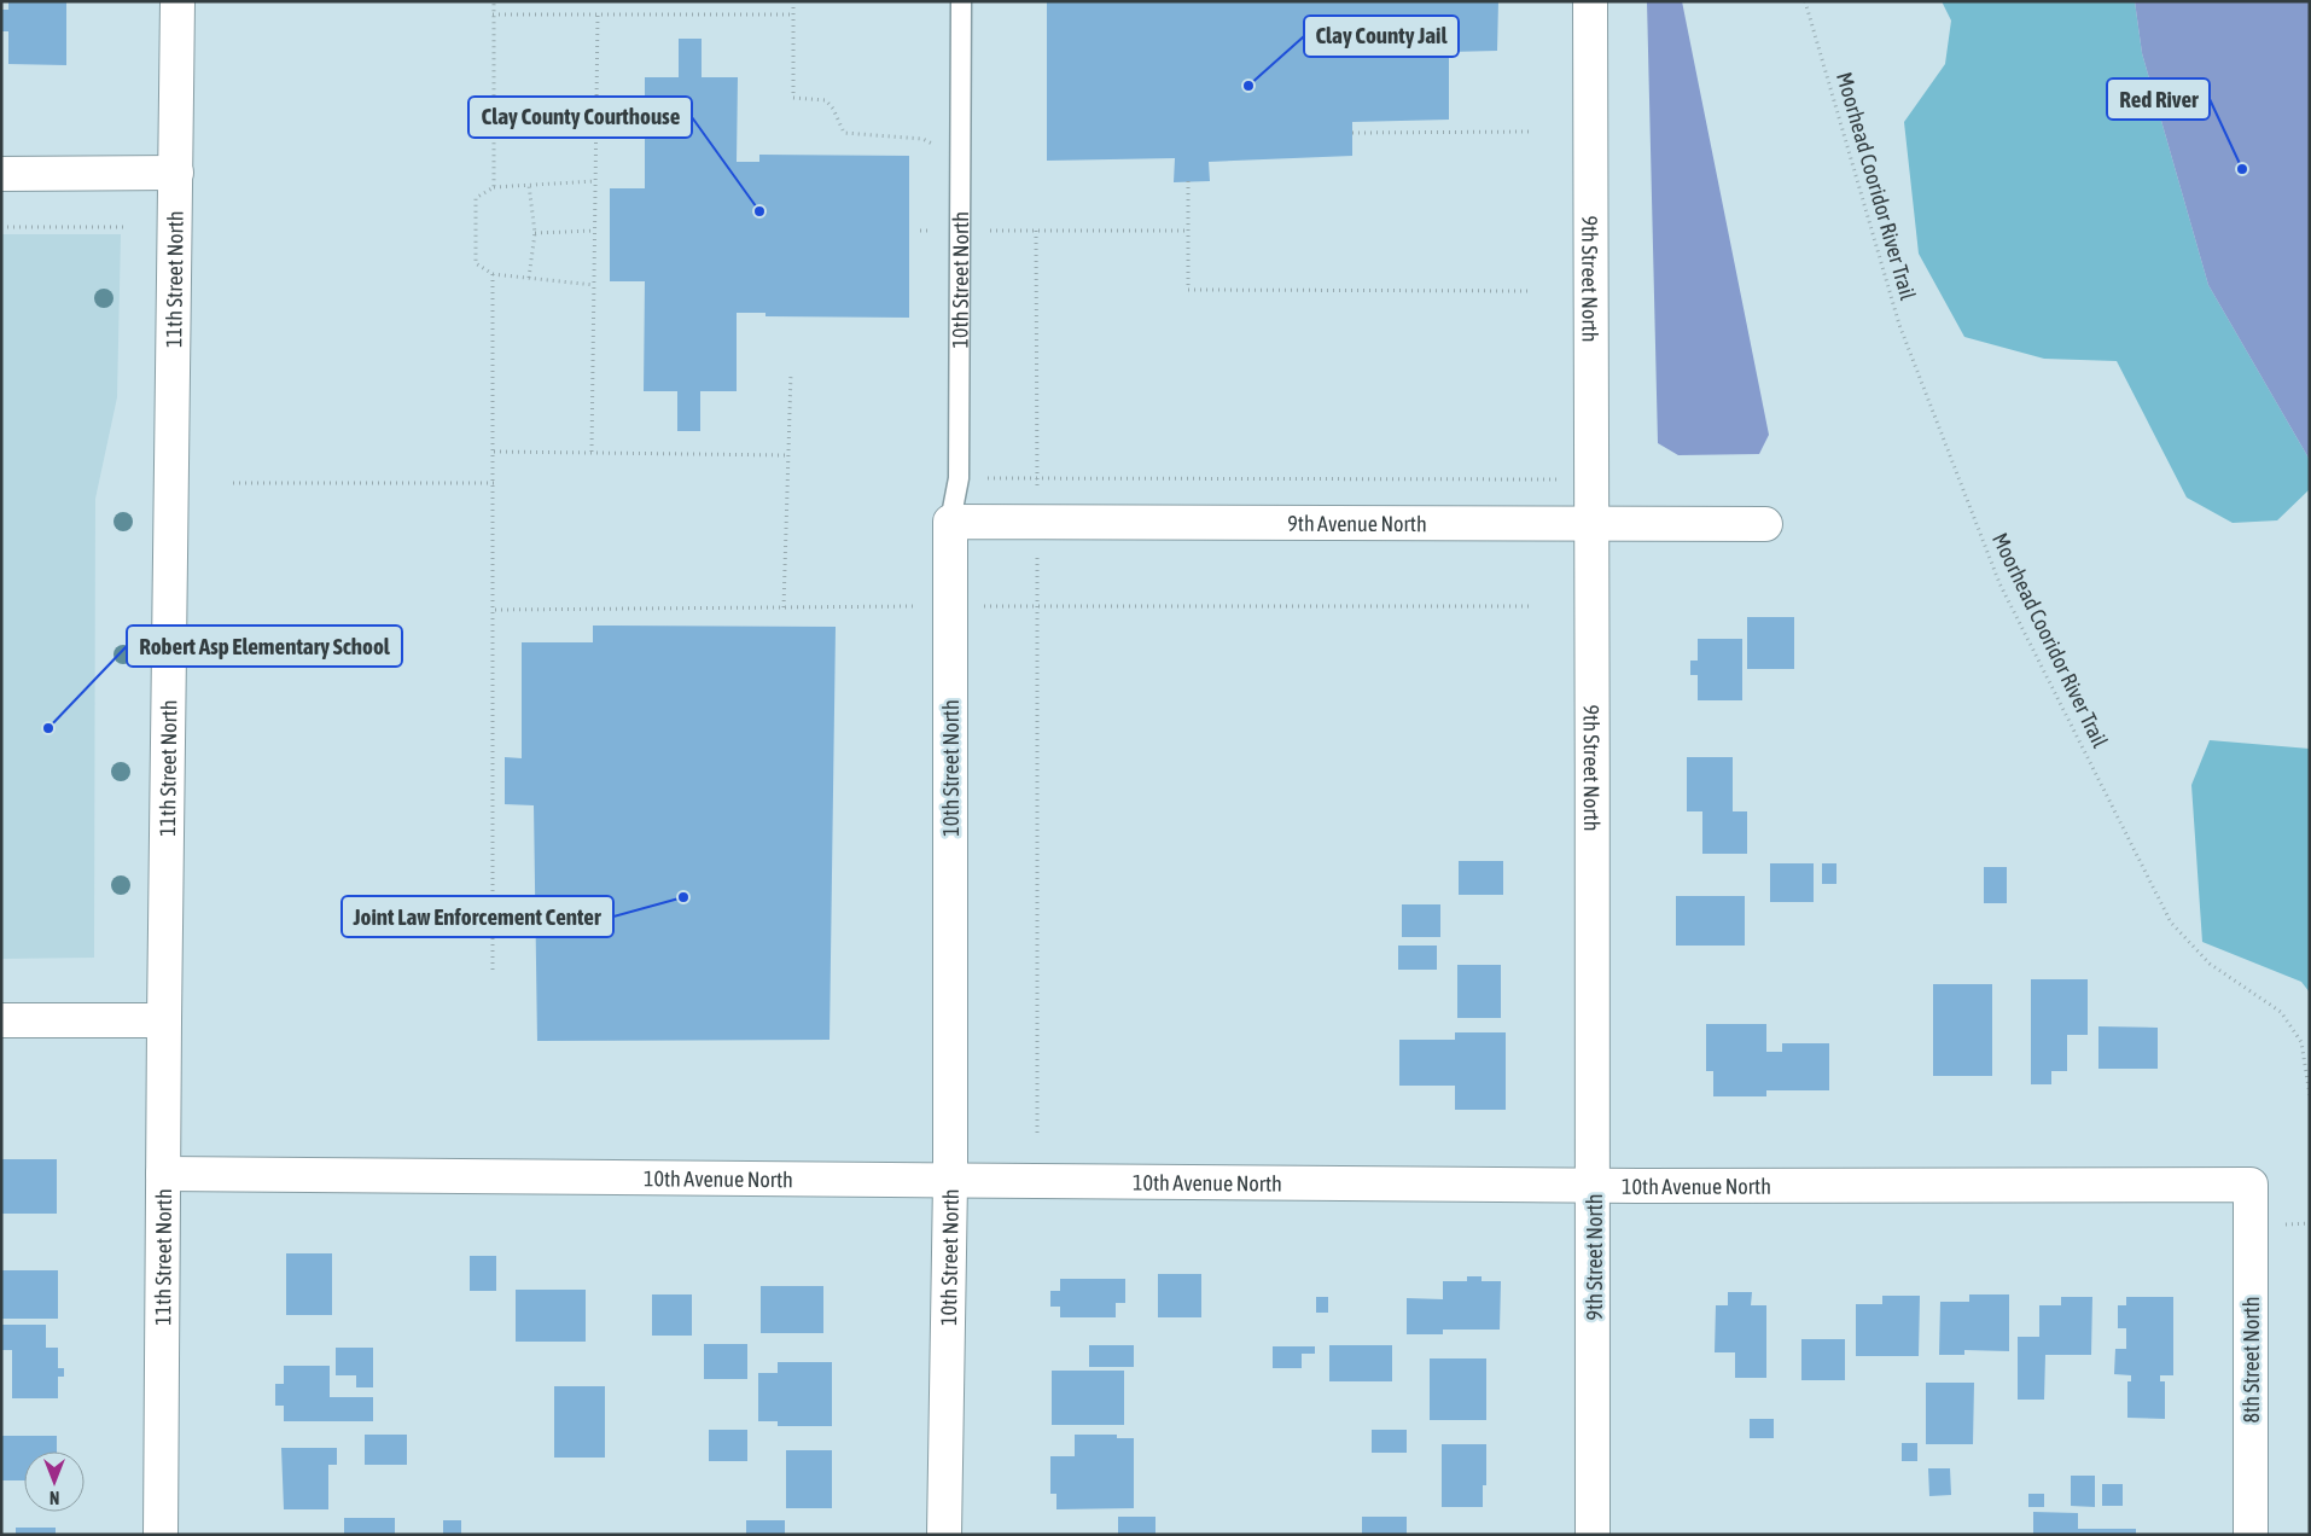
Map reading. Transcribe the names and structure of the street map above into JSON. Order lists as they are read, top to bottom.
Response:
{
  "streets": {
    "street": [
      "11th Street North",
      "10th Street North",
      "9th Street North",
      "9th Avenue North",
      "10th Avenue North",
      "8th Street North"
    ],
    "path": ["Moorhead Cooridor River Trail"]
  },
  "crossings": [
    ["11th Street North", "10th Avenue North"],
    ["10th Street North", "9th Avenue North"],
    ["10th Street North", "10th Avenue North"],
    ["9th Street North", "9th Avenue North"],
    ["9th Street North", "10th Avenue North"],
    ["10th Avenue North", "8th Street North"]
  ],
  "places": [
    "Clay County Jail",
    "Red River",
    "Clay County Courthouse",
    "Robert Asp Elementary School",
    "Joint Law Enforcement Center"
  ],
  "north": "bottom"
}
